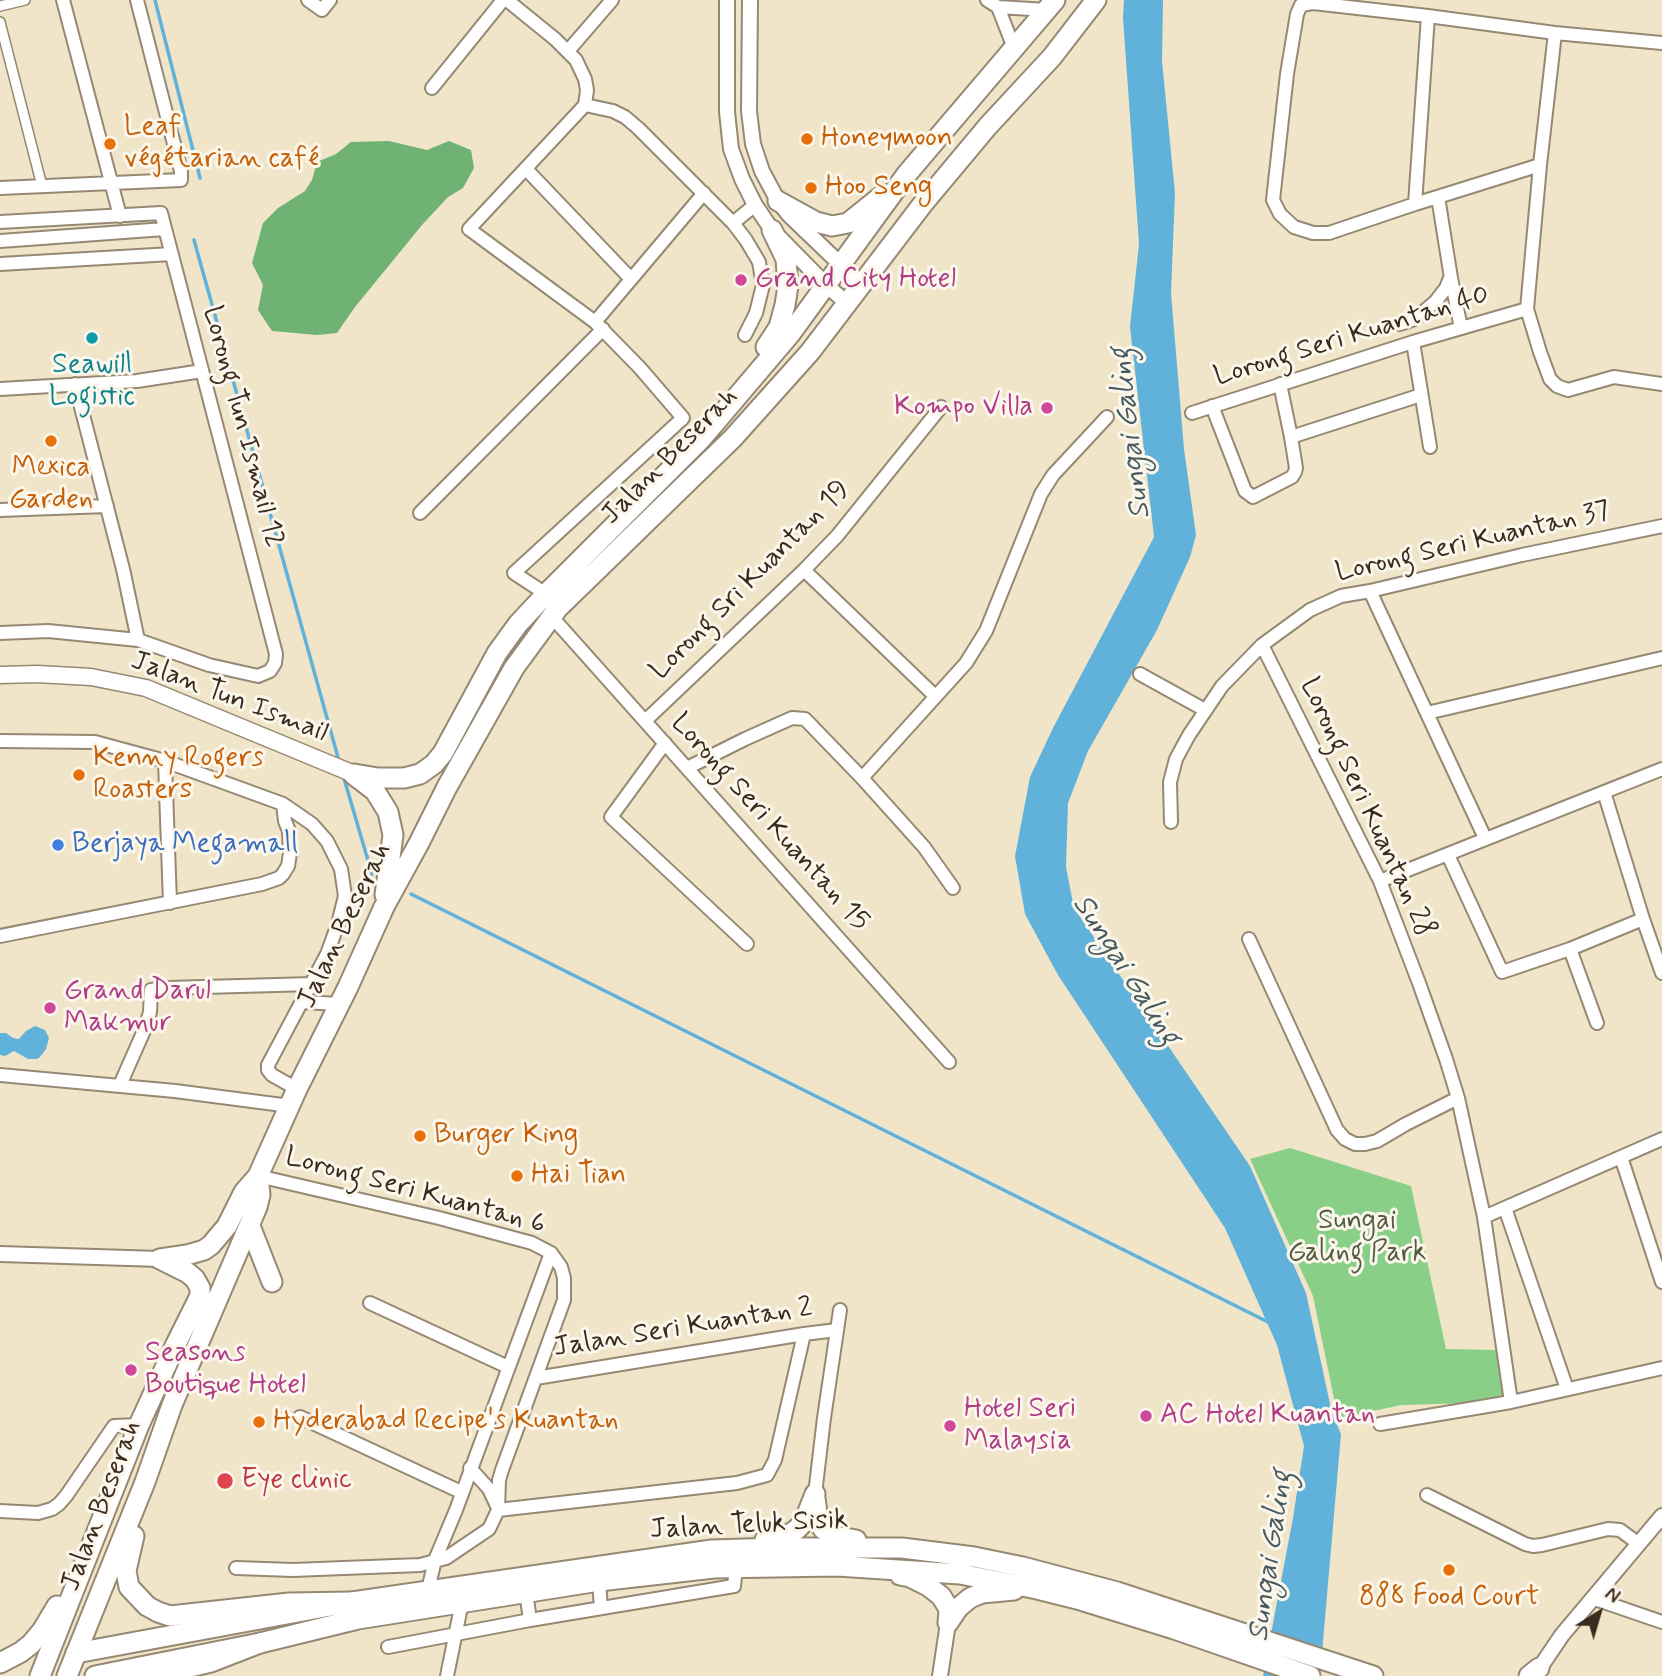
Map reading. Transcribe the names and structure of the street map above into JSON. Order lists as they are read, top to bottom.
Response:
{
  "streets": {
    "main road": ["Jalan Beserah", "Jalan Tun Ismail", "Jalan Teluk Sisik"],
    "street": [
      "Lorong Seri Kuantan 40",
      "Lorong Tun Ismail 12",
      "Lorong Seri Kuantan 37",
      "Lorong Sri Kuantan 19",
      "Lorong Seri Kuantan 28",
      "Lorong Seri Kuantan 15",
      "Lorong Seri Kuantan 6",
      "Jalan Seri Kuantan 2"
    ]
  },
  "crossings": [
    ["Jalan Beserah", "Jalan Tun Ismail"],
    ["Jalan Beserah", "Lorong Seri Kuantan 15"],
    ["Jalan Beserah", "Lorong Seri Kuantan 6"],
    ["Jalan Beserah", "Jalan Teluk Sisik"],
    ["Lorong Seri Kuantan 37", "Lorong Seri Kuantan 28"],
    ["Lorong Sri Kuantan 19", "Lorong Seri Kuantan 15"],
    ["Lorong Seri Kuantan 6", "Jalan Seri Kuantan 2"],
    ["Jalan Seri Kuantan 2", "Jalan Teluk Sisik"]
  ],
  "water": ["Sungai Galing"],
  "parks": ["Sungai Galing Park"],
  "places": [
    "Honeymoon",
    "Leaf végétarian café",
    "Hoo Seng",
    "Grand City Hotel",
    "Seawill Logistic",
    "Kompo Villa",
    "Mexica Garden",
    "Kenny Rogers Roasters",
    "Berjaya Megamall",
    "Grand Darul Makmur",
    "Burger King",
    "Hai Tian",
    "Seasons Boutique Hotel",
    "AC Hotel Kuantan",
    "Hyderabad Recipe's Kuantan",
    "Hotel Seri Malaysia",
    "Eye clinic",
    "888 Food Court"
  ],
  "north": "top right"
}
